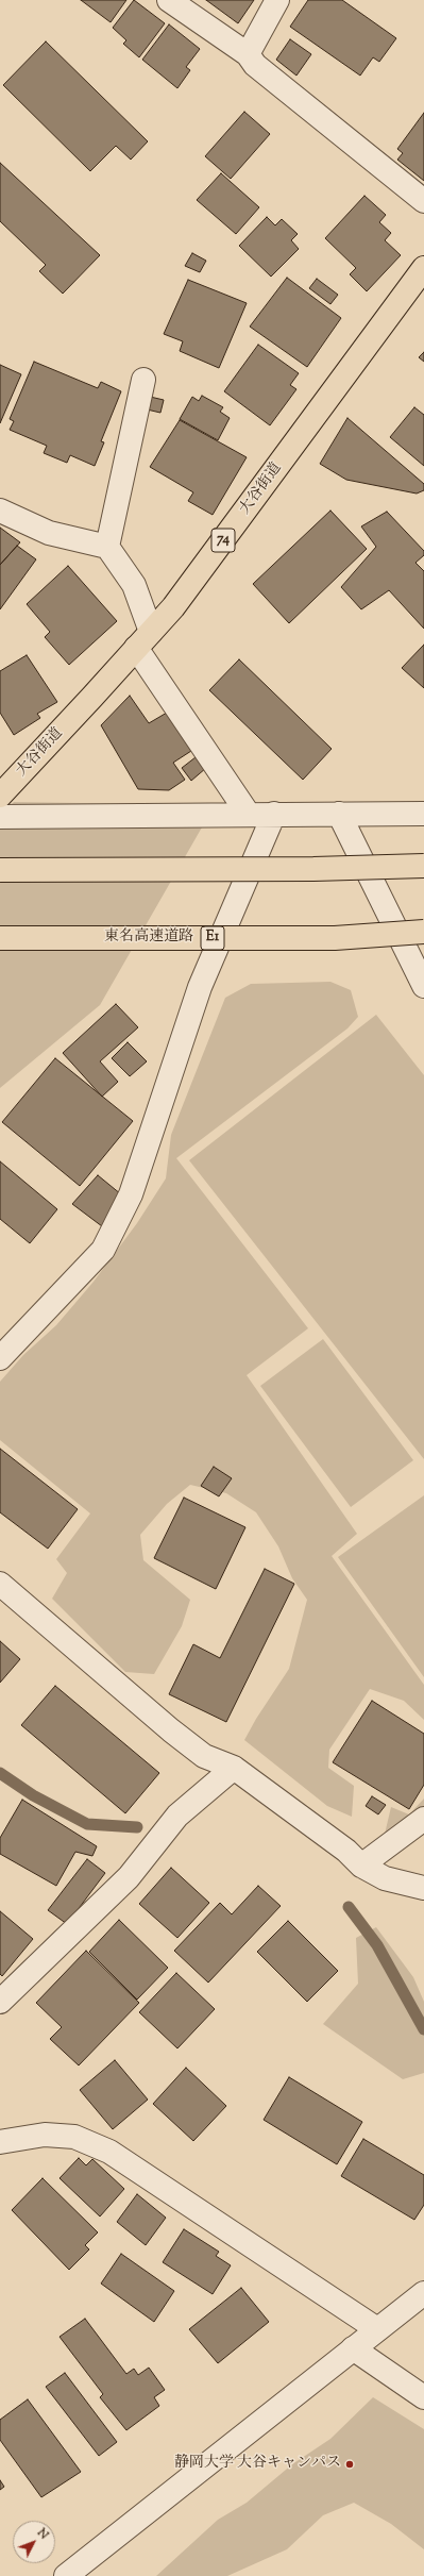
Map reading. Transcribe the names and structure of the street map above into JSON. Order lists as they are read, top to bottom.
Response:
{
  "streets": {
    "main road": [
      "大谷街道",
      "74",
      "東名高速道路",
      "E1"
    ]
  },
  "places": ["静岡大学 大谷キャンパス"],
  "north": "top right"
}
